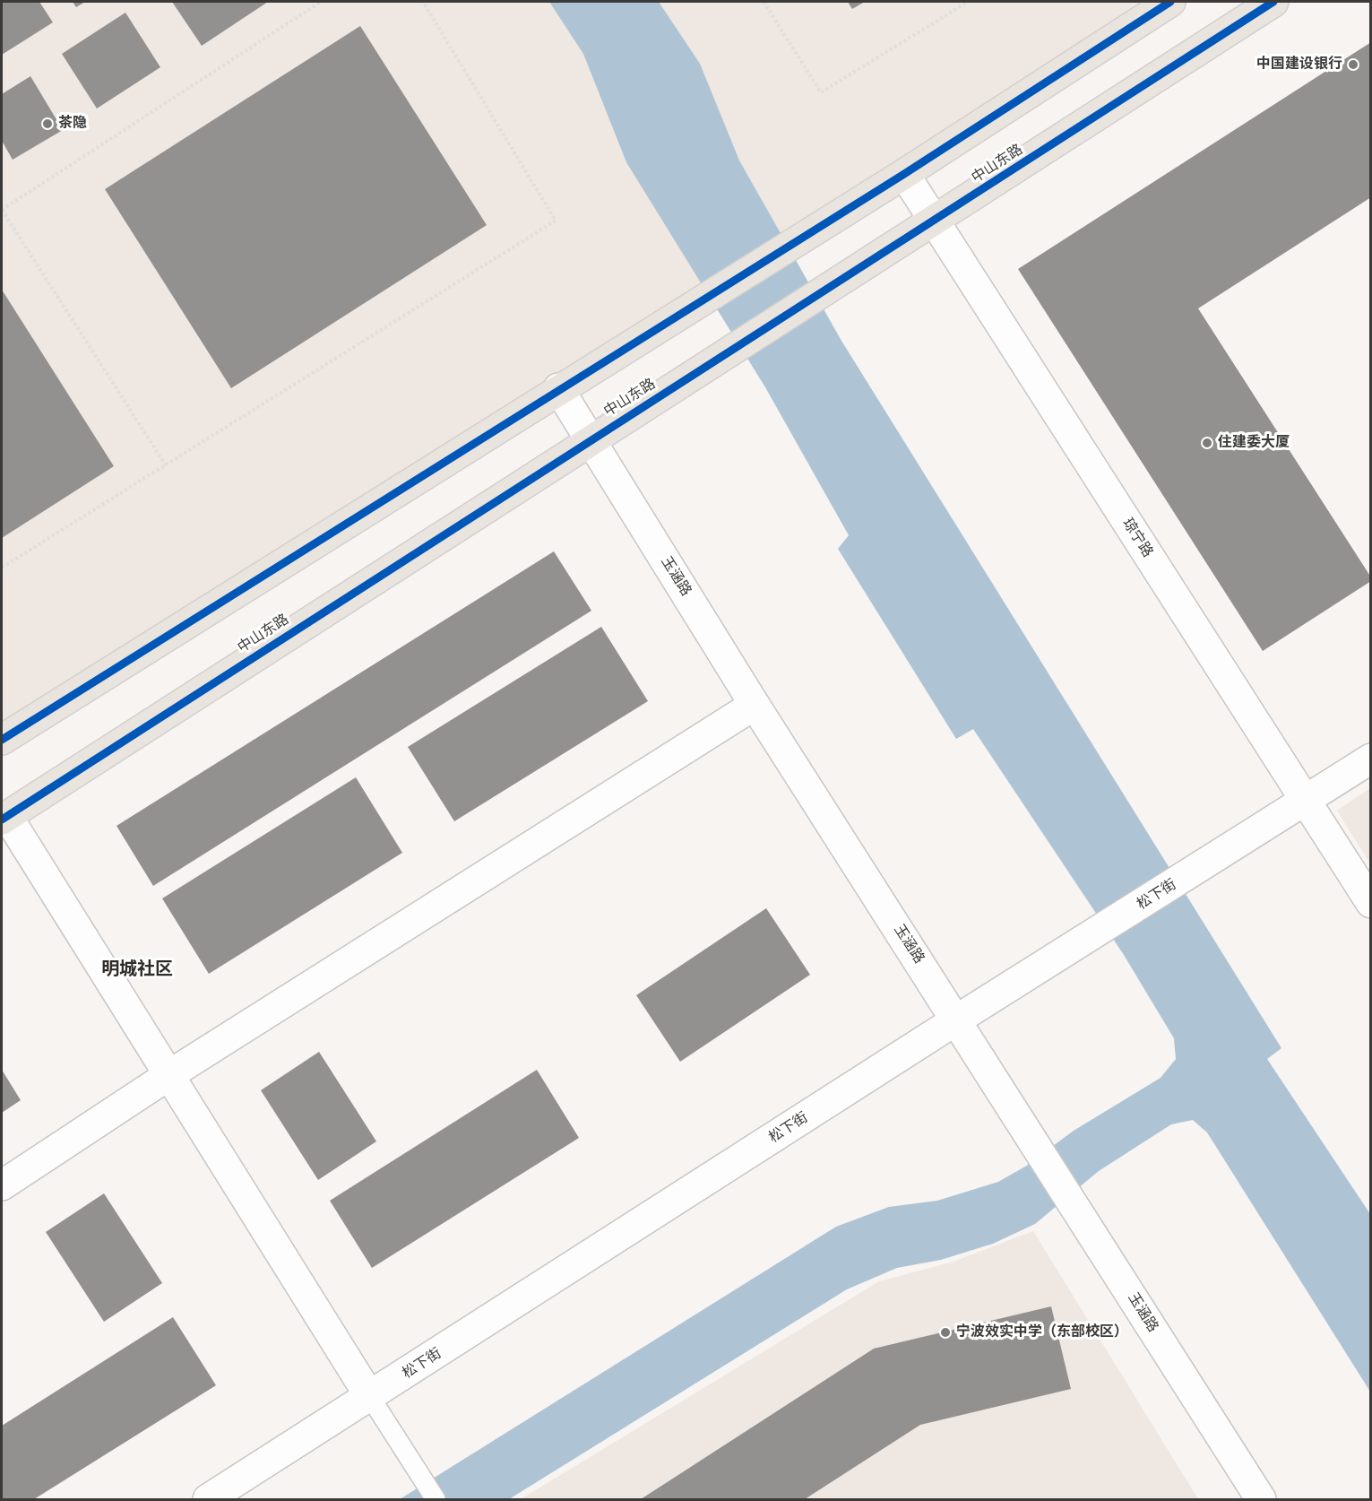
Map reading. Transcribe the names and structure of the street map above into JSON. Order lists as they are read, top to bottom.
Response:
{
  "streets": {
    "main road": ["中山东路"],
    "street": ["琼宁路", "玉涵路", "松下街"]
  },
  "crossings": [
    ["中山东路", "琼宁路"],
    ["中山东路", "玉涵路"],
    ["琼宁路", "松下街"],
    ["玉涵路", "松下街"]
  ],
  "districts": ["明城社区"],
  "places": [
    "中国建设银行",
    "茶隐",
    "住建委大厦",
    "宁波效实中学（东部校区）"
  ]
}
